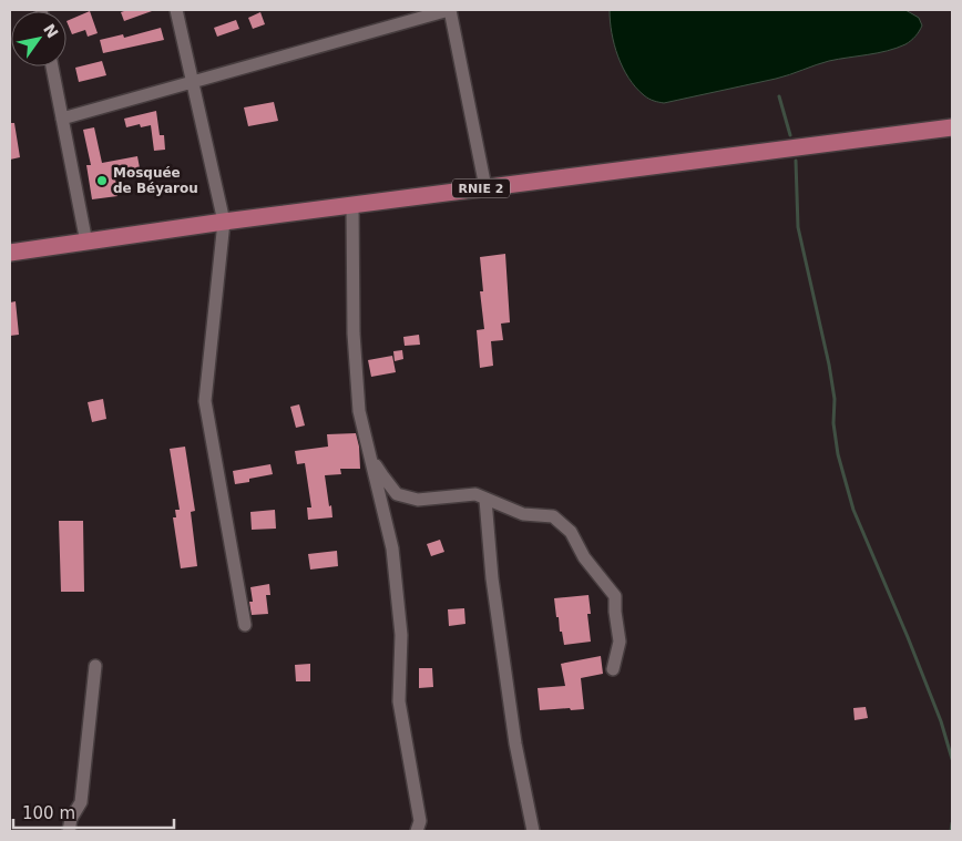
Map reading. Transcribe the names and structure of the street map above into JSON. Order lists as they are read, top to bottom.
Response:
{
  "streets": {
    "main road": ["RNIE 2"]
  },
  "places": ["Mosquée de Béyarou"],
  "scale_bar": "100 m",
  "north": "top right"
}
